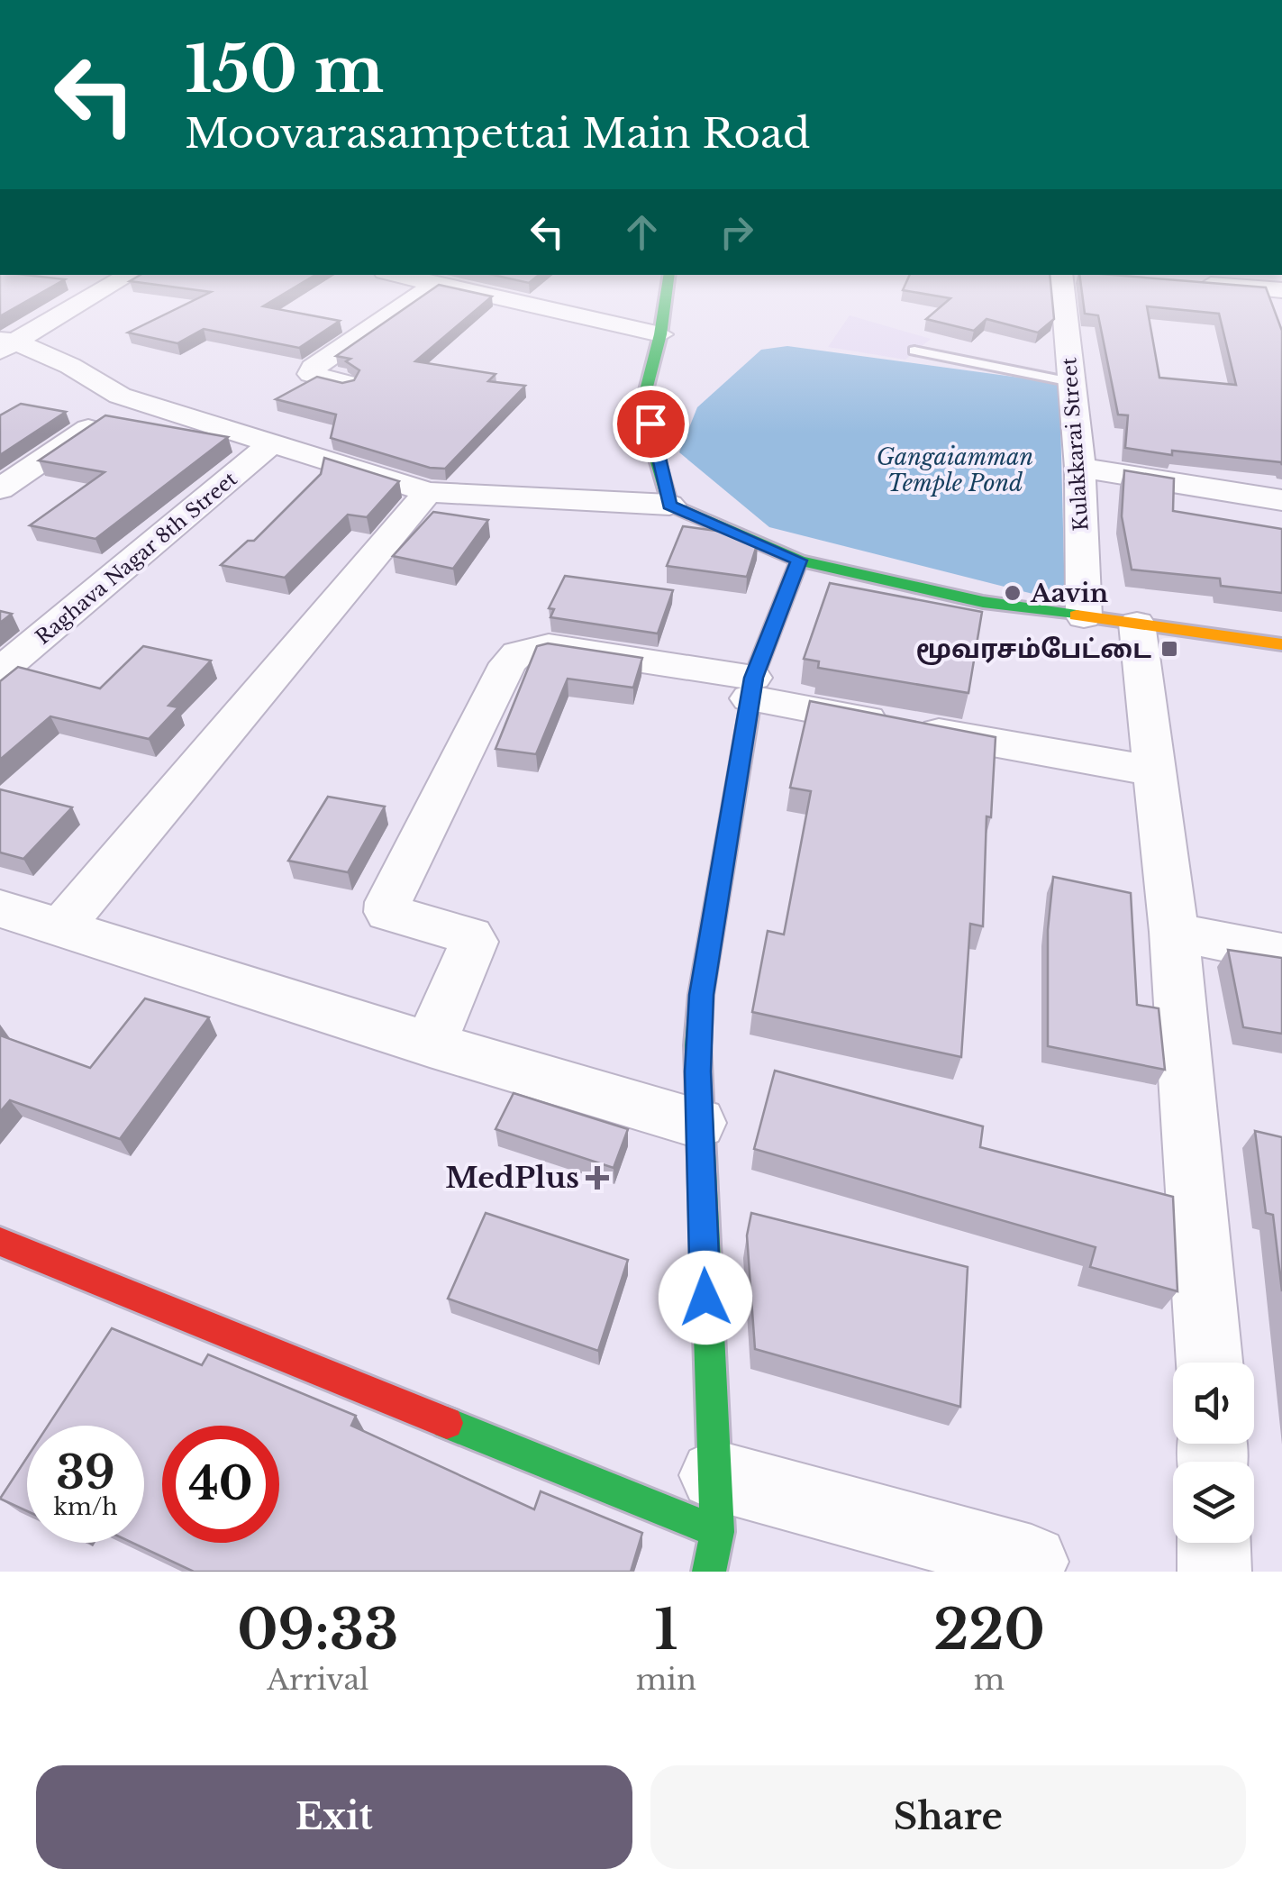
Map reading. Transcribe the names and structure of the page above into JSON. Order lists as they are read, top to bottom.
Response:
{
  "streets": {
    "street": ["Kulakkarai Street", "Raghava Nagar 8th Street"]
  },
  "water": ["Gangaiamman Temple Pond"],
  "places": {
    "other": ["Aavin"],
    "transit": ["மூவரசம்பேட்டை"],
    "health": ["MedPlus"]
  },
  "page": {
    "turn": ["150 m", "Moovarasampettai Main Road"],
    "speed": "39 km/h",
    "limit": "40",
    "eta": [
      "09:33",
      "Arrival",
      "1",
      "min",
      "220",
      "m"
    ],
    "buttons": ["Exit", "Share"]
  }
}
